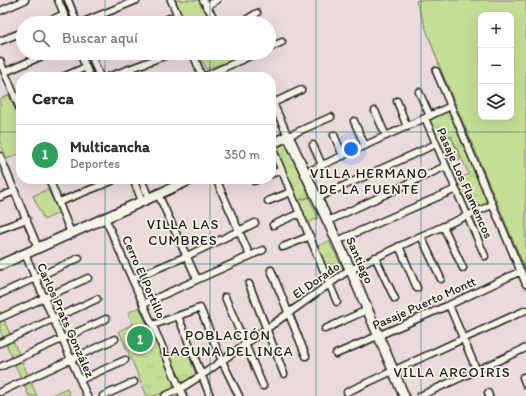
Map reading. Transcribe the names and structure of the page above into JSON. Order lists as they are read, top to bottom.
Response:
{
  "streets": {
    "street": [
      "Pasaje Los Flamencos",
      "Santiago",
      "Cerro El Portillo",
      "El Dorado",
      "Pasaje Puerto Montt",
      "Carlos Prats González"
    ]
  },
  "crossings": [
    ["Pasaje Los Flamencos", "El Dorado"],
    ["Santiago", "El Dorado"],
    ["Santiago", "Pasaje Puerto Montt"],
    ["Cerro El Portillo", "El Dorado"]
  ],
  "districts": [
    "VILLA HERMANO DE LA FUENTE",
    "VILLA LAS CUMBRES",
    "POBLACIÓN LAGUNA DEL INCA",
    "VILLA ARCOIRIS"
  ],
  "page": {
    "map_buttons": ["+", "−"],
    "search": "Buscar aquí",
    "heading": "Cerca",
    "list": [
      {
        "mark": "1",
        "name": "Multicancha",
        "note": "Deportes",
        "value": "350 m"
      }
    ],
    "pins": "1"
  }
}
